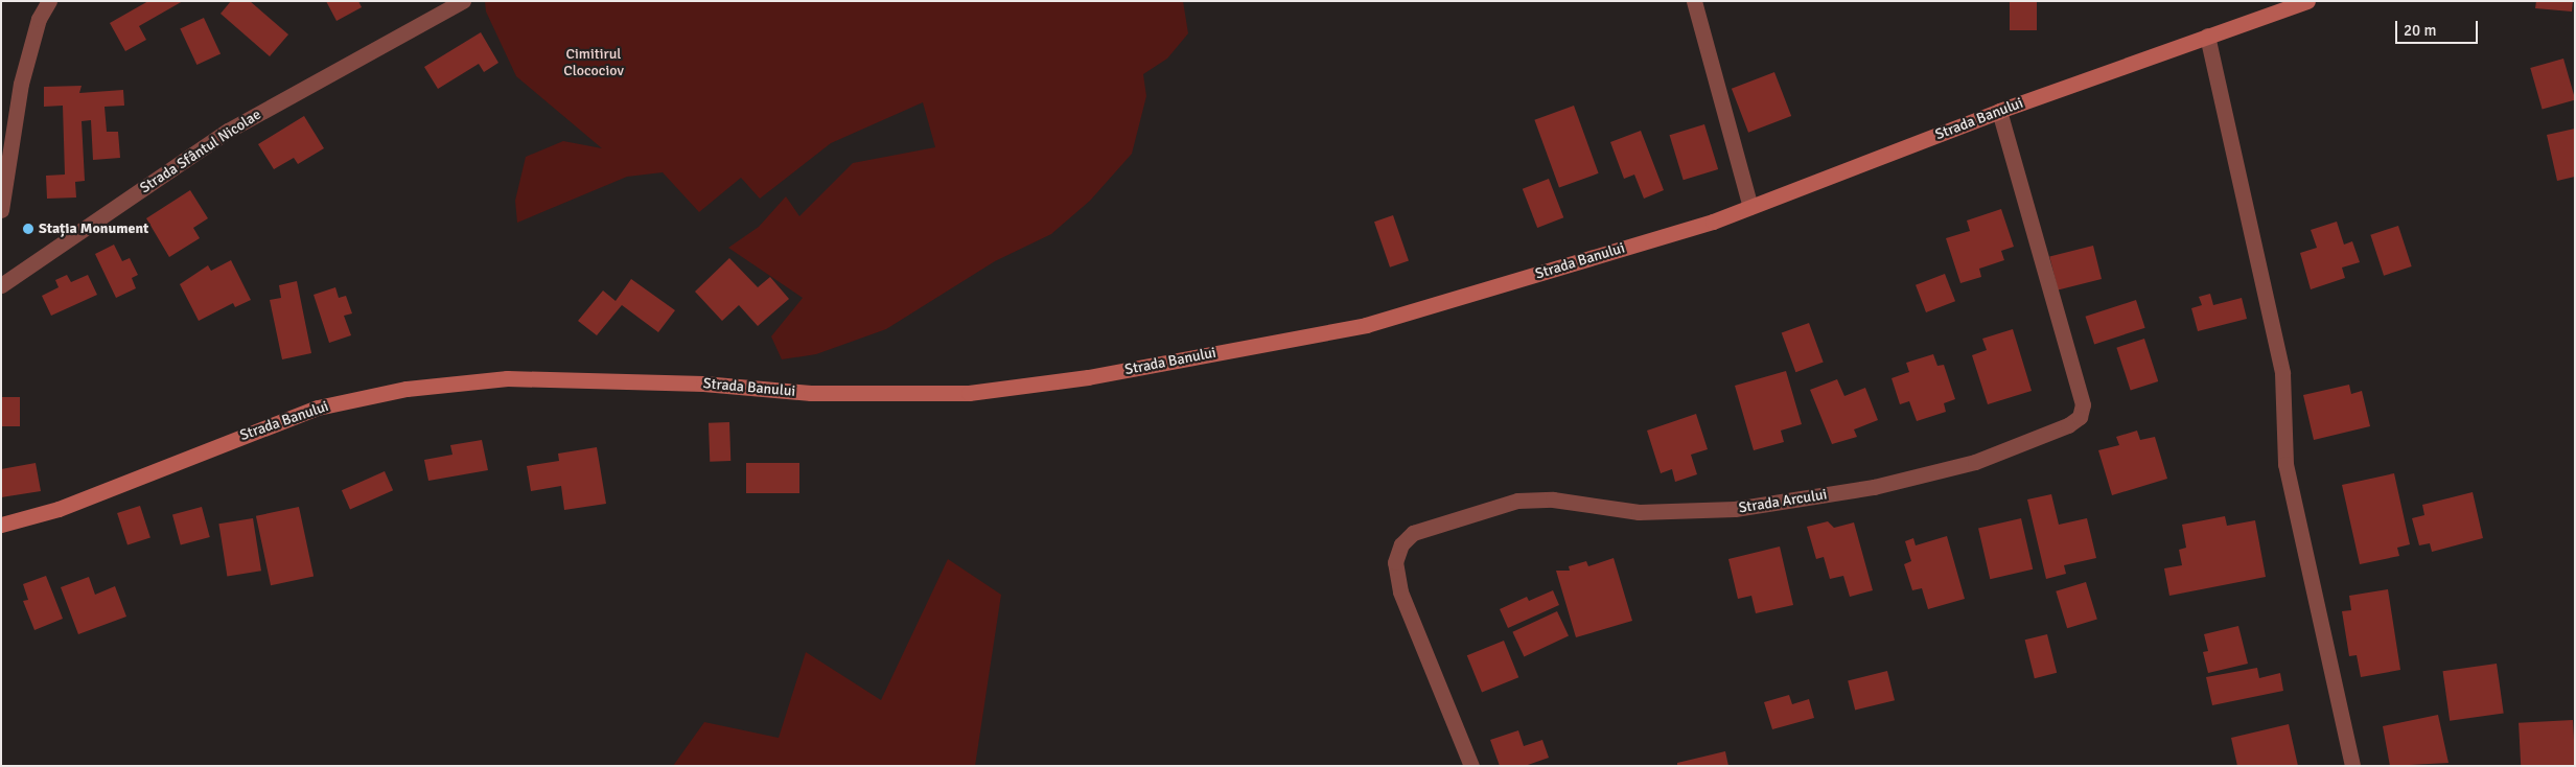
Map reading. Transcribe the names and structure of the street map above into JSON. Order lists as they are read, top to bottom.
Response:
{
  "streets": {
    "street": ["Strada Banului", "Strada Sfântul Nicolae", "Strada Arcului"]
  },
  "crossings": [
    ["Strada Banului", "Strada Arcului"]
  ],
  "parks": ["Cimitirul Clocociov"],
  "places": ["Stația Monument"],
  "scale_bar": "20 m"
}
